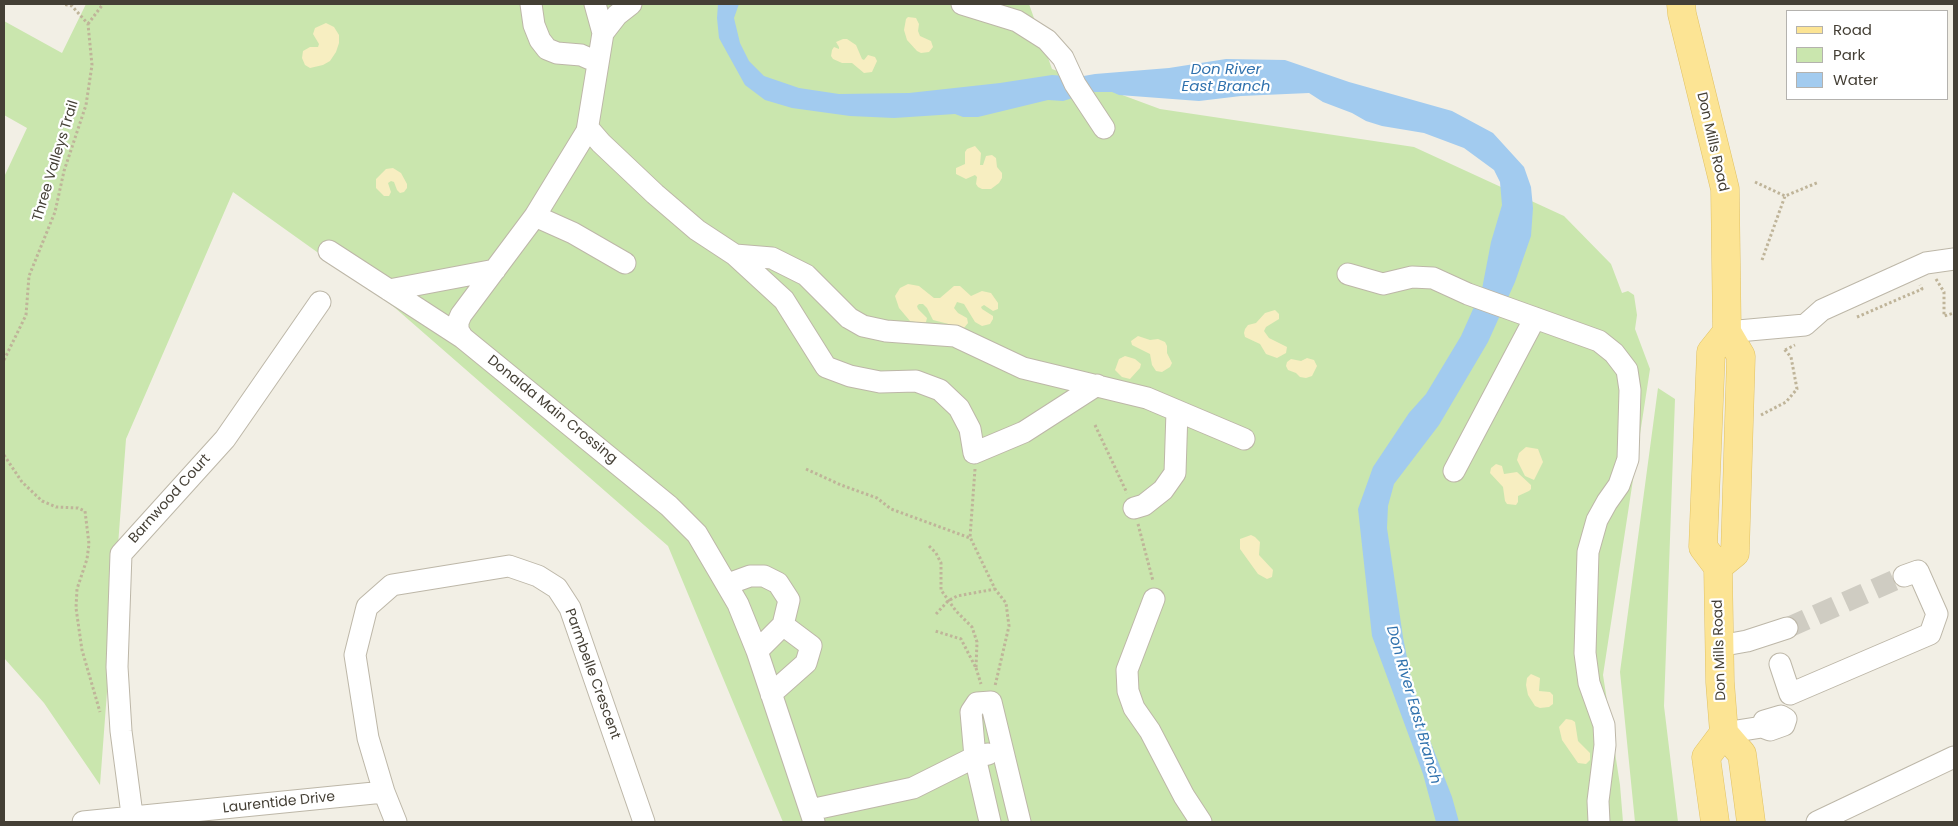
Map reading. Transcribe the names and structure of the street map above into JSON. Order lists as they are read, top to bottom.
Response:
{
  "streets": {
    "main road": ["Don Mills Road"],
    "street": [
      "Donalda Main Crossing",
      "Barnwood Court",
      "Parmbelle Crescent",
      "Laurentide Drive"
    ],
    "path": ["Three Valleys Trail"]
  },
  "crossings": [
    ["Barnwood Court", "Laurentide Drive"],
    ["Parmbelle Crescent", "Laurentide Drive"]
  ],
  "water": ["Don River East Branch"],
  "legend": ["Road", "Park", "Water"]
}
